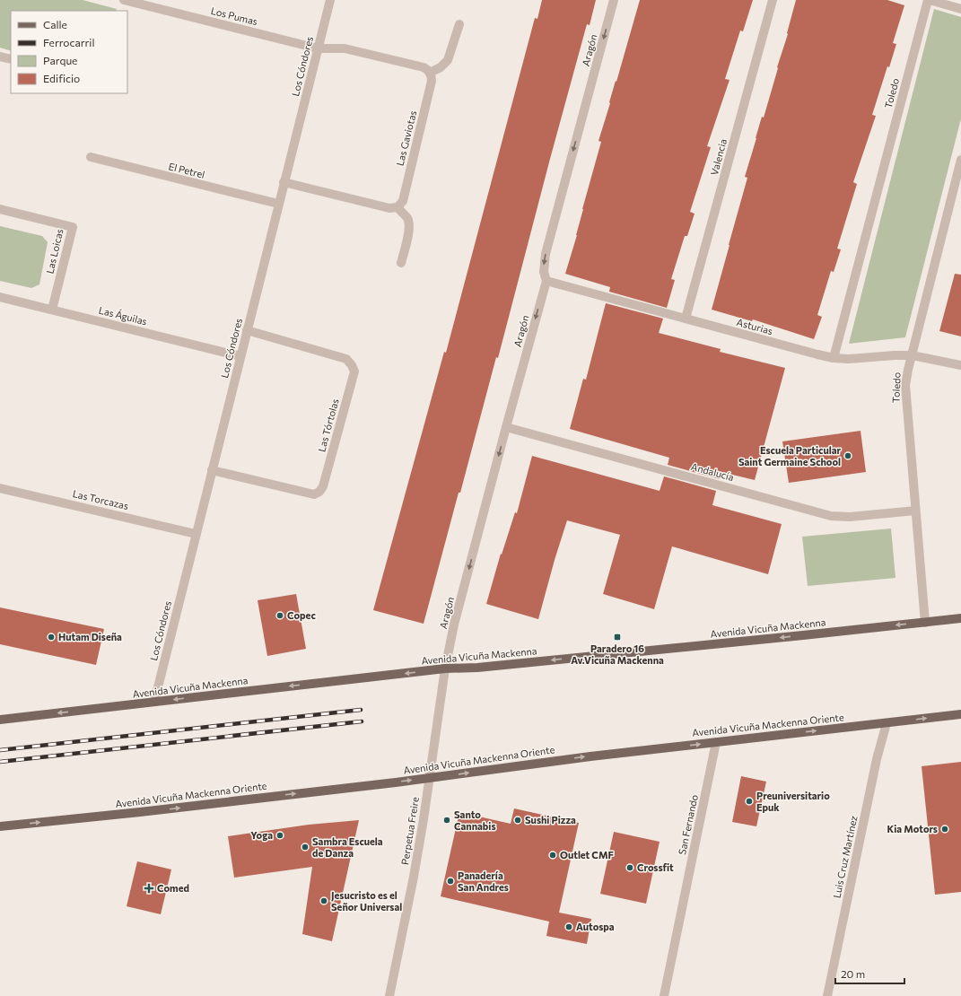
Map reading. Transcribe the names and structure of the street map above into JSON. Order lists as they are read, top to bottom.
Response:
{
  "streets": {
    "main road": ["Avenida Vicuña Mackenna", "Avenida Vicuña Mackenna Oriente"],
    "street": [
      "Los Pumas",
      "Aragón",
      "Los Cóndores",
      "Toledo",
      "Las Gaviotas",
      "Valencia",
      "El Petrel",
      "Las Loicas",
      "Las Águilas",
      "Asturias",
      "Las Tórtolas",
      "Andalucía",
      "Las Torcazas",
      "San Fernando",
      "Perpetua Freire",
      "Luis Cruz Martínez"
    ]
  },
  "crossings": [
    ["Los Pumas", "Los Cóndores"],
    ["Aragón", "Asturias"],
    ["Aragón", "Andalucía"],
    ["Aragón", "Avenida Vicuña Mackenna"],
    ["Aragón", "Perpetua Freire"],
    ["Los Cóndores", "El Petrel"],
    ["Los Cóndores", "Las Águilas"],
    ["Los Cóndores", "Las Tórtolas"],
    ["Los Cóndores", "Las Torcazas"],
    ["Los Cóndores", "Avenida Vicuña Mackenna"],
    ["Toledo", "Asturias"],
    ["Toledo", "Andalucía"],
    ["Toledo", "Avenida Vicuña Mackenna"],
    ["Valencia", "Asturias"],
    ["Las Loicas", "Las Águilas"],
    ["Avenida Vicuña Mackenna", "Perpetua Freire"],
    ["Avenida Vicuña Mackenna Oriente", "San Fernando"],
    ["Avenida Vicuña Mackenna Oriente", "Perpetua Freire"],
    ["Avenida Vicuña Mackenna Oriente", "Luis Cruz Martínez"]
  ],
  "one_way": ["Aragón", "Avenida Vicuña Mackenna", "Avenida Vicuña Mackenna Oriente"],
  "places": {
    "other": [
      "Escuela Particular Saint Germaine School",
      "Copec",
      "Hutam Diseña",
      "Preuniversitario Epuk",
      "Santo Cannabis",
      "Sushi Pizza",
      "Kia Motors",
      "Yoga",
      "Sambra Escuela de Danza",
      "Outlet CMF",
      "Crossfit",
      "Panadería San Andres",
      "Jesucristo es el Señor Universal",
      "Autospa"
    ],
    "transit": ["Paradero 16 Av.Vicuña Mackenna"],
    "health": ["Comed"]
  },
  "legend": [
    "Calle",
    "Ferrocarril",
    "Parque",
    "Edificio"
  ],
  "scale_bar": "20 m"
}
